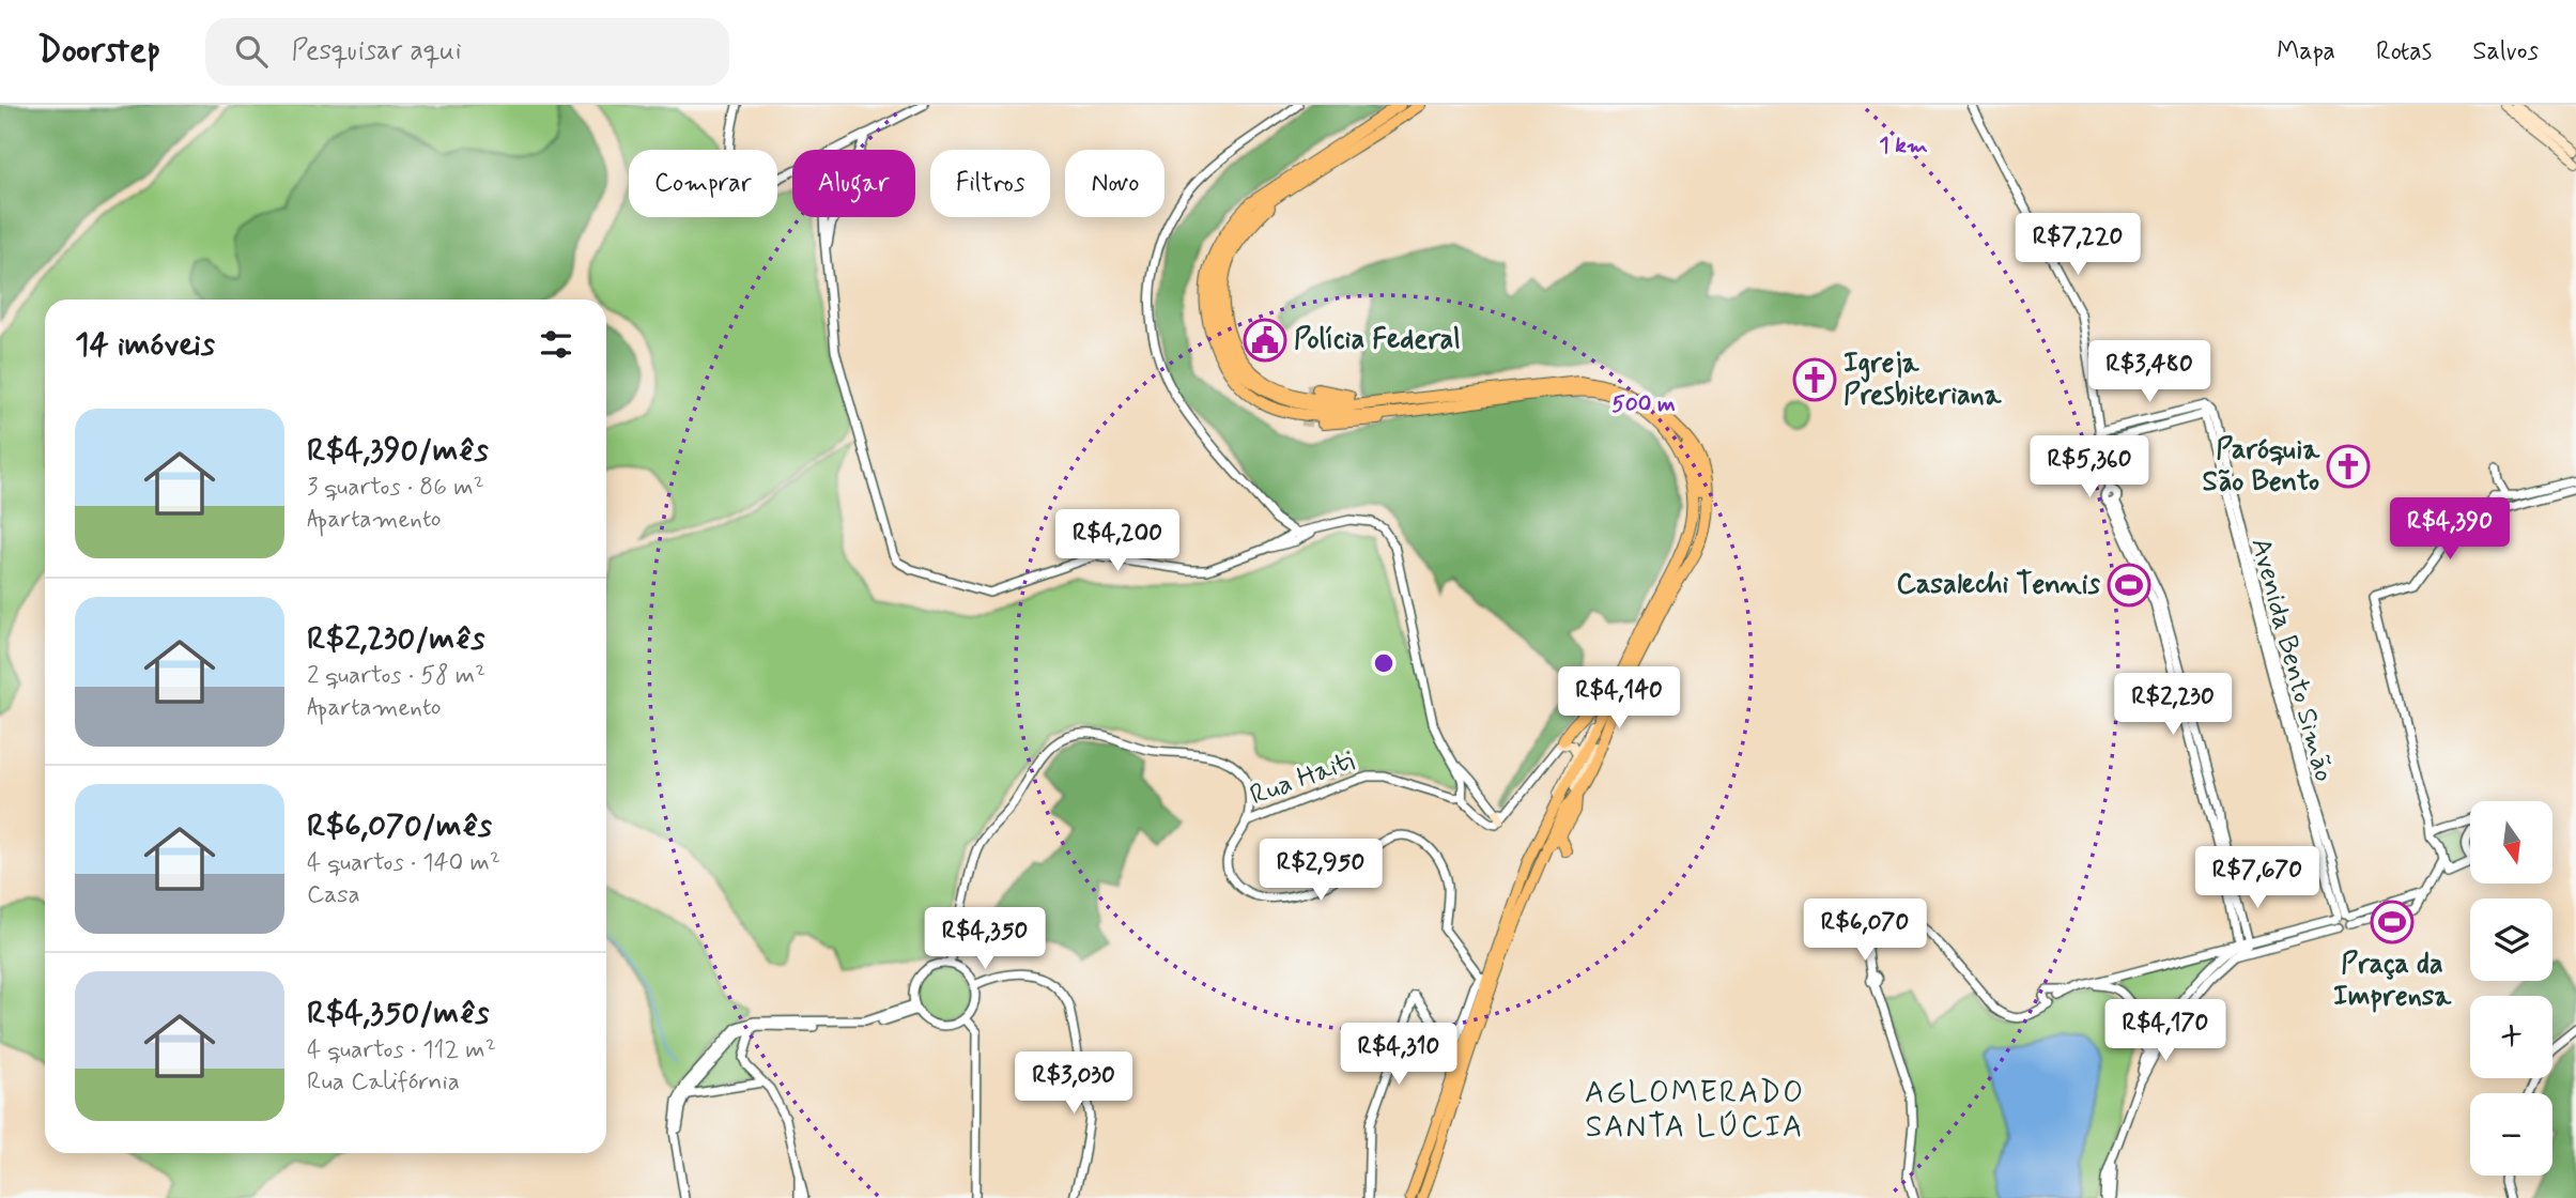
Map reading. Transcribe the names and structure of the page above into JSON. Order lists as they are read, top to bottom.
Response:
{
  "streets": {
    "street": ["Avenida Bento Simão", "Rua Haiti"]
  },
  "districts": ["AGLOMERADO SANTA LÚCIA"],
  "places": {
    "public building": ["Polícia Federal"],
    "church": ["Igreja Presbiteriana", "Paróquia São Bento"],
    "sports": ["Casalechi Tennis", "Praça da Imprensa"]
  },
  "north": "bottom",
  "page": {
    "header": "Doorstep",
    "search": "Pesquisar aqui",
    "nav": ["Mapa", "Rotas", "Salvos"],
    "chip": [
      "Comprar",
      "Alugar",
      "Filtros",
      "Novo"
    ],
    "price": [
      "R$7,220",
      "R$3,480",
      "R$5,360",
      "R$4,390",
      "R$4,200",
      "R$4,140",
      "R$2,230",
      "R$2,950",
      "R$7,670",
      "R$6,070",
      "R$4,350",
      "R$4,170",
      "R$4,310",
      "R$3,030"
    ],
    "heading": "14 imóveis",
    "list": [
      {
        "name": "R$4,390/mês",
        "note": "3 quartos · 86 m² · Apartamento"
      },
      {
        "name": "R$2,230/mês",
        "note": "2 quartos · 58 m² · Apartamento"
      },
      {
        "name": "R$6,070/mês",
        "note": "4 quartos · 140 m² · Casa"
      },
      {
        "name": "R$4,350/mês",
        "note": "4 quartos · 112 m² · Rua Califórnia"
      }
    ],
    "map_buttons": ["+", "−"]
  },
  "rings": ["1 km", "500 m"]
}
